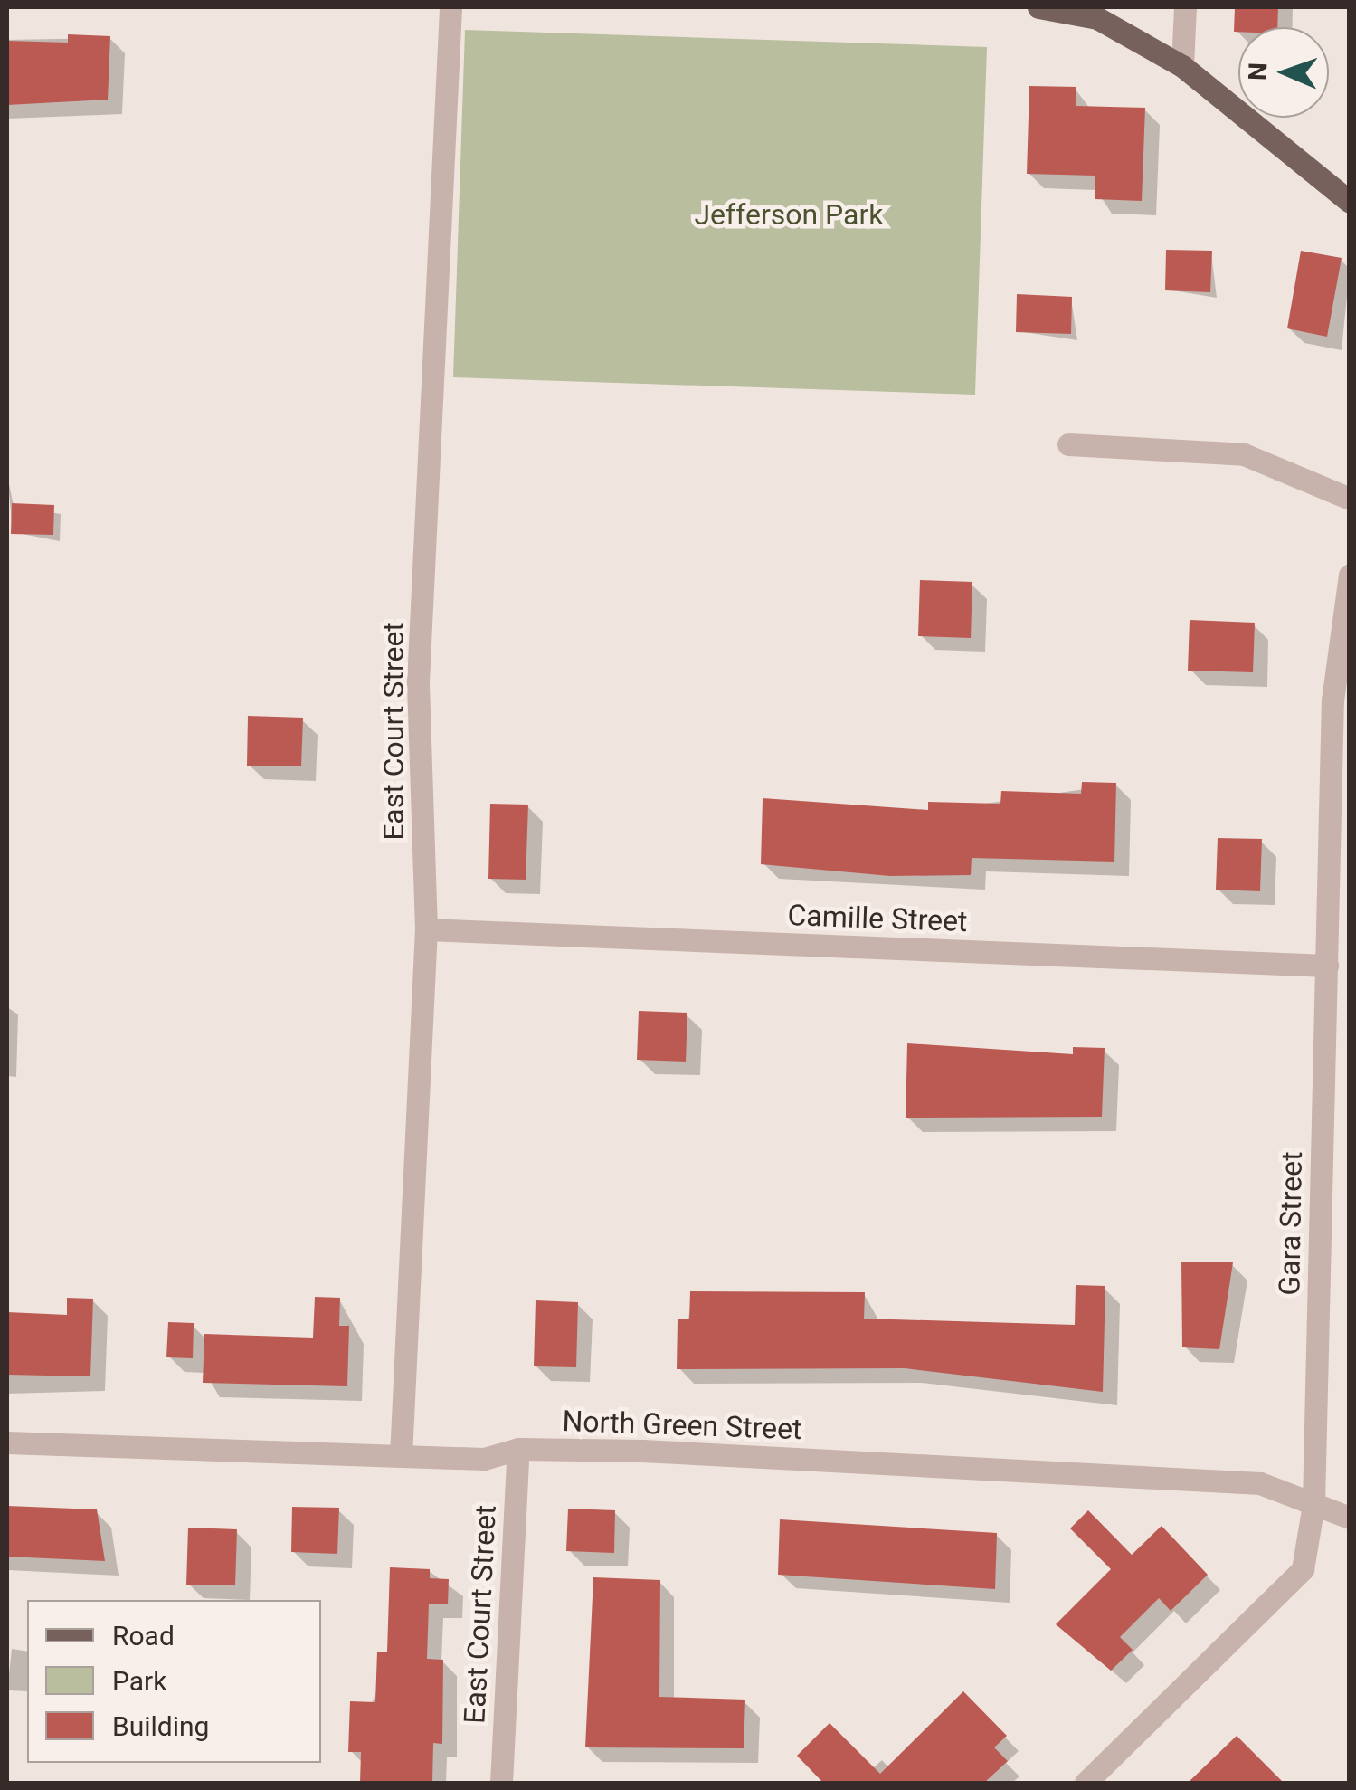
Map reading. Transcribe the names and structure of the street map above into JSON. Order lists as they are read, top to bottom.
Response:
{
  "streets": {
    "street": [
      "East Court Street",
      "Camille Street",
      "Gara Street",
      "North Green Street"
    ]
  },
  "crossings": [
    ["East Court Street", "Camille Street"],
    ["East Court Street", "North Green Street"],
    ["Camille Street", "Gara Street"],
    ["Gara Street", "North Green Street"]
  ],
  "parks": ["Jefferson Park"],
  "legend": ["Road", "Park", "Building"],
  "north": "left"
}
